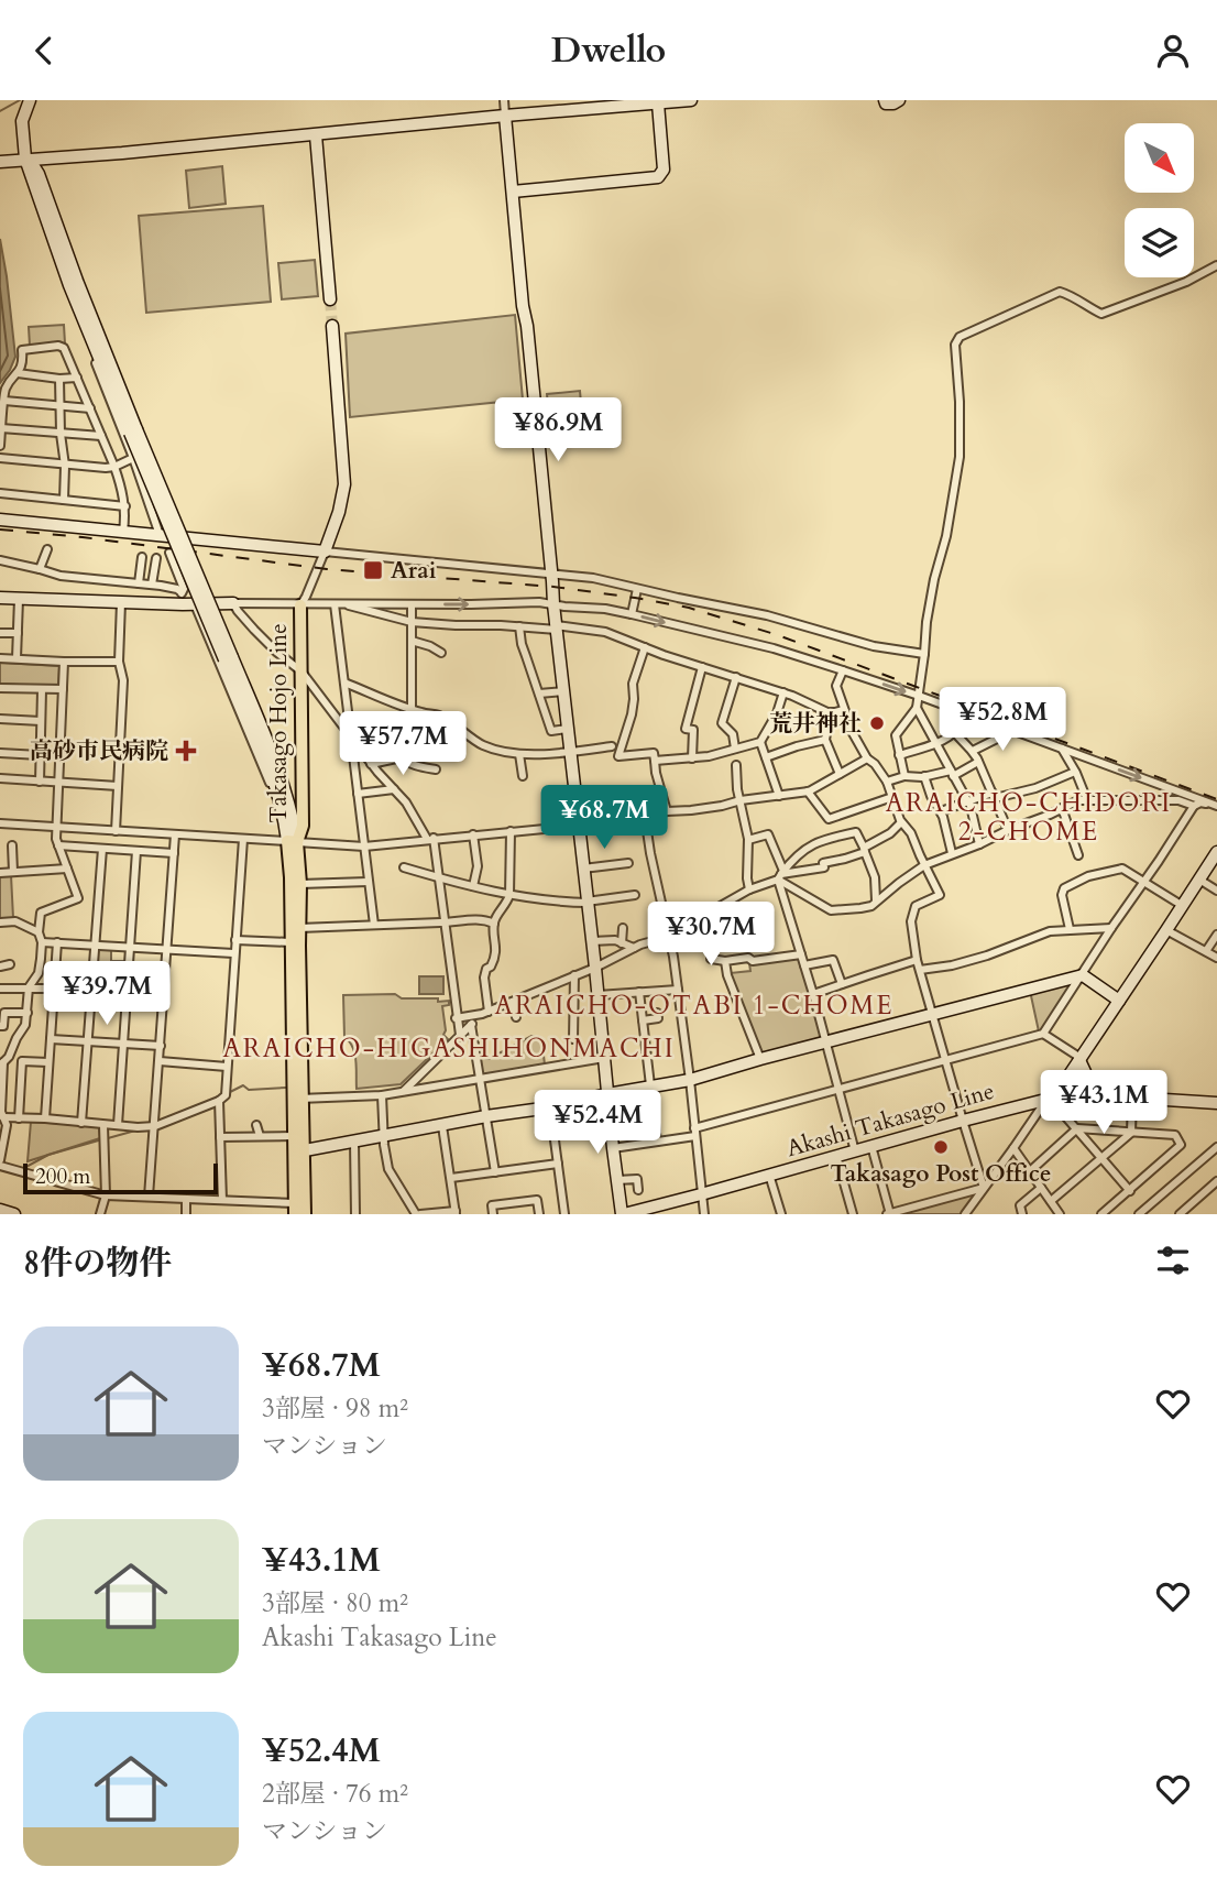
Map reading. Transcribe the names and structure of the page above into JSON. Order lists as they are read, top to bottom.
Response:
{
  "streets": {
    "main road": ["Takasago Hojo Line"],
    "street": ["Akashi Takasago Line"]
  },
  "districts": ["ARAICHO-CHIDORI 2-CHOME", "ARAICHO-OTABI 1-CHOME", "ARAICHO-HIGASHIHONMACHI"],
  "places": {
    "transit": ["Arai"],
    "other": ["荒井神社", "Takasago Post Office"],
    "health": ["高砂市民病院"]
  },
  "scale_bar": "200 m",
  "north": "bottom right",
  "page": {
    "header": "Dwello",
    "price": [
      "¥86.9M",
      "¥52.8M",
      "¥57.7M",
      "¥68.7M",
      "¥30.7M",
      "¥39.7M",
      "¥43.1M",
      "¥52.4M"
    ],
    "scale": "200 m",
    "heading": "8件の物件",
    "list": [
      {
        "name": "¥68.7M",
        "note": "3部屋 · 98 m² · マンション"
      },
      {
        "name": "¥43.1M",
        "note": "3部屋 · 80 m² · Akashi Takasago Line"
      },
      {
        "name": "¥52.4M",
        "note": "2部屋 · 76 m² · マンション"
      }
    ]
  }
}
